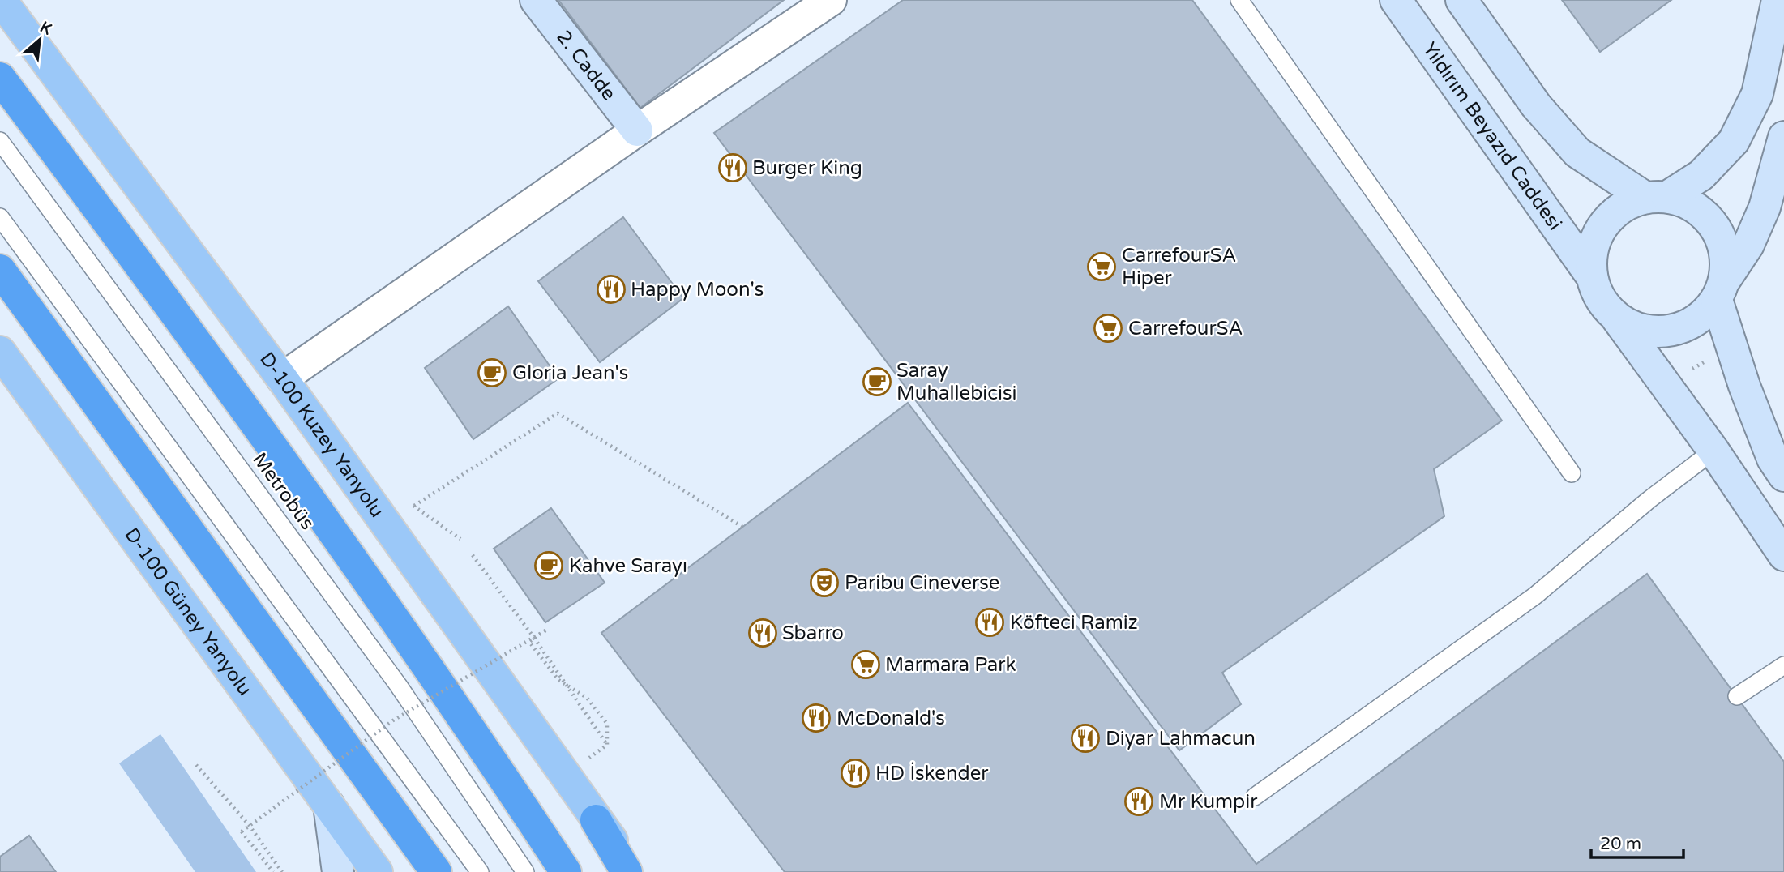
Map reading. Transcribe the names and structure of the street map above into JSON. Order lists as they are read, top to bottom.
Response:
{
  "streets": {
    "main road": [
      "2. Cadde",
      "Yıldırım Beyazıd Caddesi",
      "D-100 Kuzey Yanyolu",
      "D-100 Güney Yanyolu"
    ],
    "lane": ["Metrobüs"]
  },
  "places": {
    "restaurant": [
      "Burger King",
      "Happy Moon's",
      "Köfteci Ramiz",
      "Sbarro",
      "McDonald's",
      "Diyar Lahmacun",
      "HD İskender",
      "Mr Kumpir"
    ],
    "supermarket": ["CarrefourSA Hiper", "CarrefourSA", "Marmara Park"],
    "cafe": ["Gloria Jean's", "Saray Muhallebicisi", "Kahve Sarayı"],
    "theatre": ["Paribu Cineverse"]
  },
  "scale_bar": "20 m",
  "north": "top right"
}
